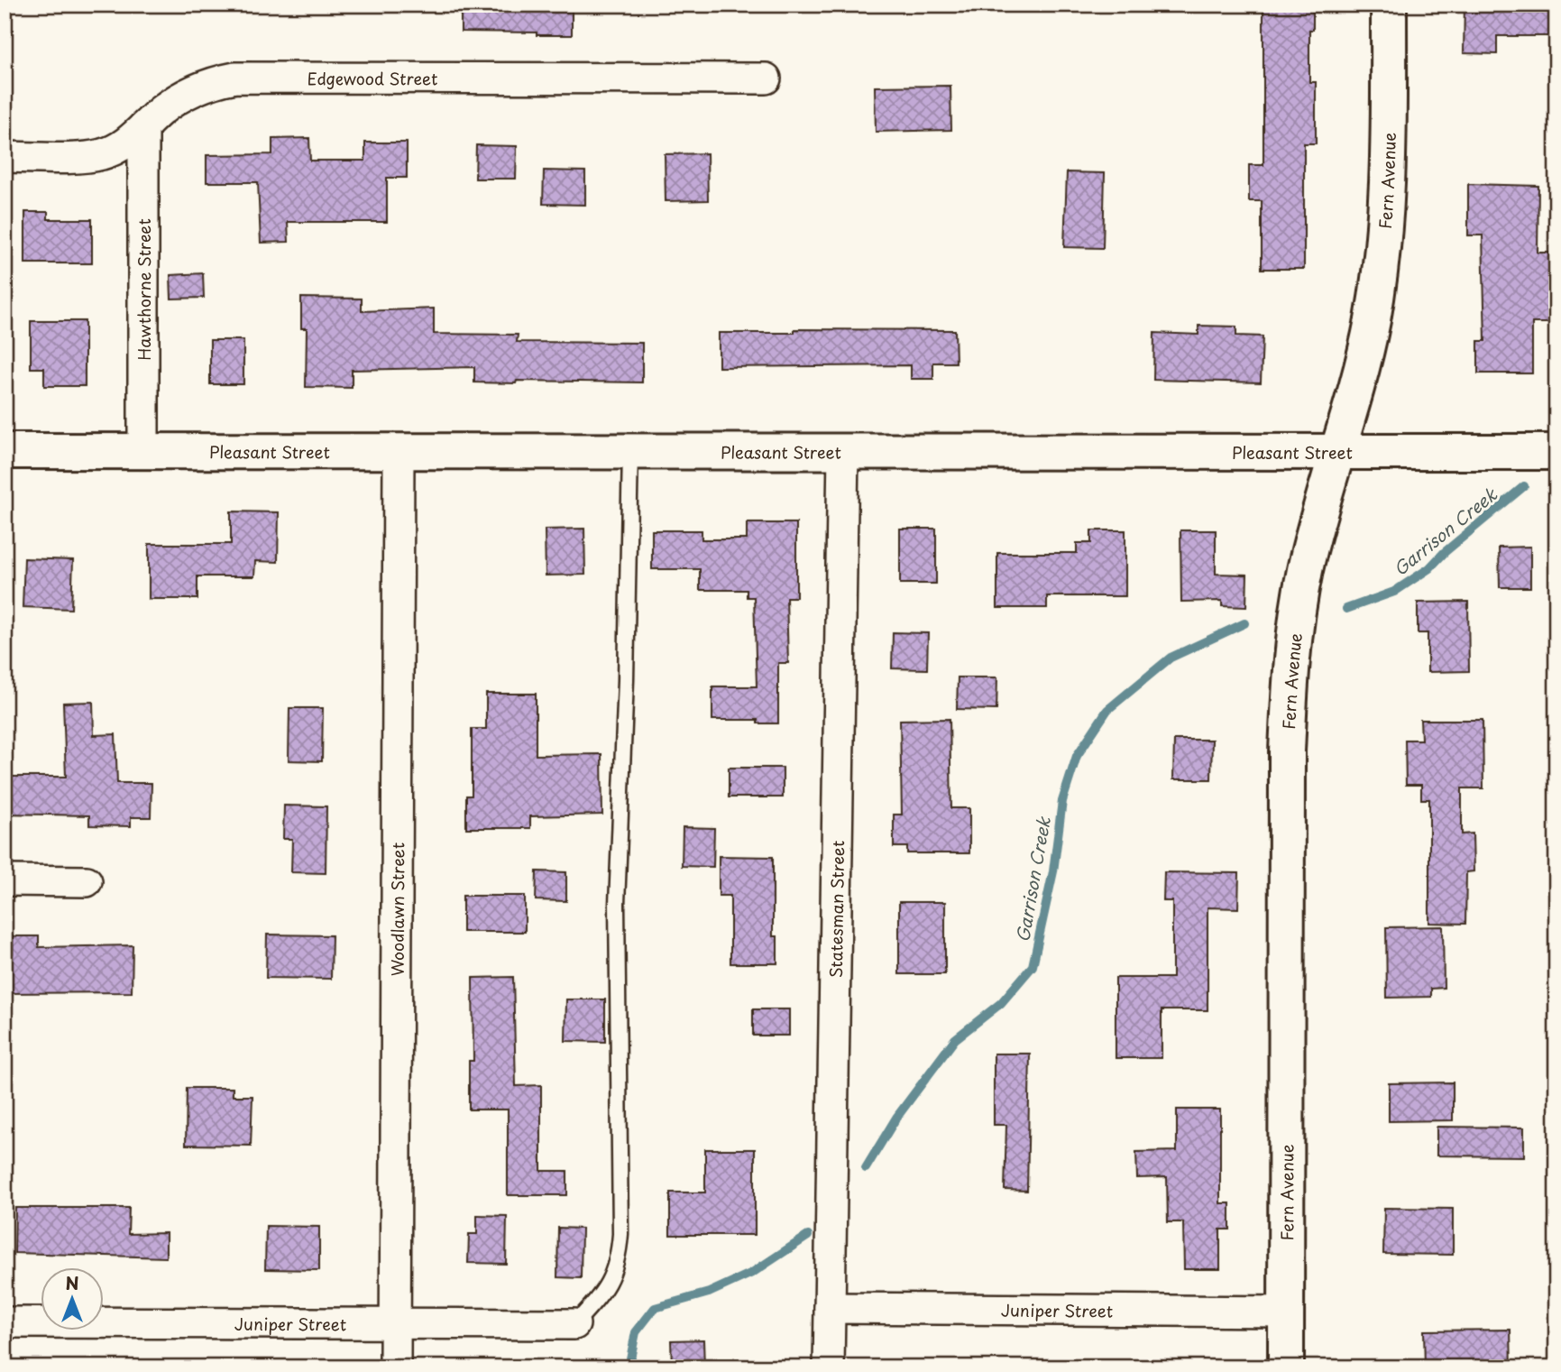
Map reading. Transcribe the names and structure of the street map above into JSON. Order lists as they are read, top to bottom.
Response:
{
  "streets": {
    "main road": ["Fern Avenue", "Pleasant Street"],
    "street": [
      "Edgewood Street",
      "Hawthorne Street",
      "Woodlawn Street",
      "Statesman Street",
      "Juniper Street"
    ]
  },
  "crossings": [
    ["Edgewood Street", "Hawthorne Street"],
    ["Fern Avenue", "Pleasant Street"],
    ["Fern Avenue", "Juniper Street"],
    ["Hawthorne Street", "Pleasant Street"],
    ["Pleasant Street", "Woodlawn Street"],
    ["Pleasant Street", "Statesman Street"],
    ["Woodlawn Street", "Juniper Street"],
    ["Statesman Street", "Juniper Street"]
  ],
  "water": ["Garrison Creek"],
  "north": "top"
}
